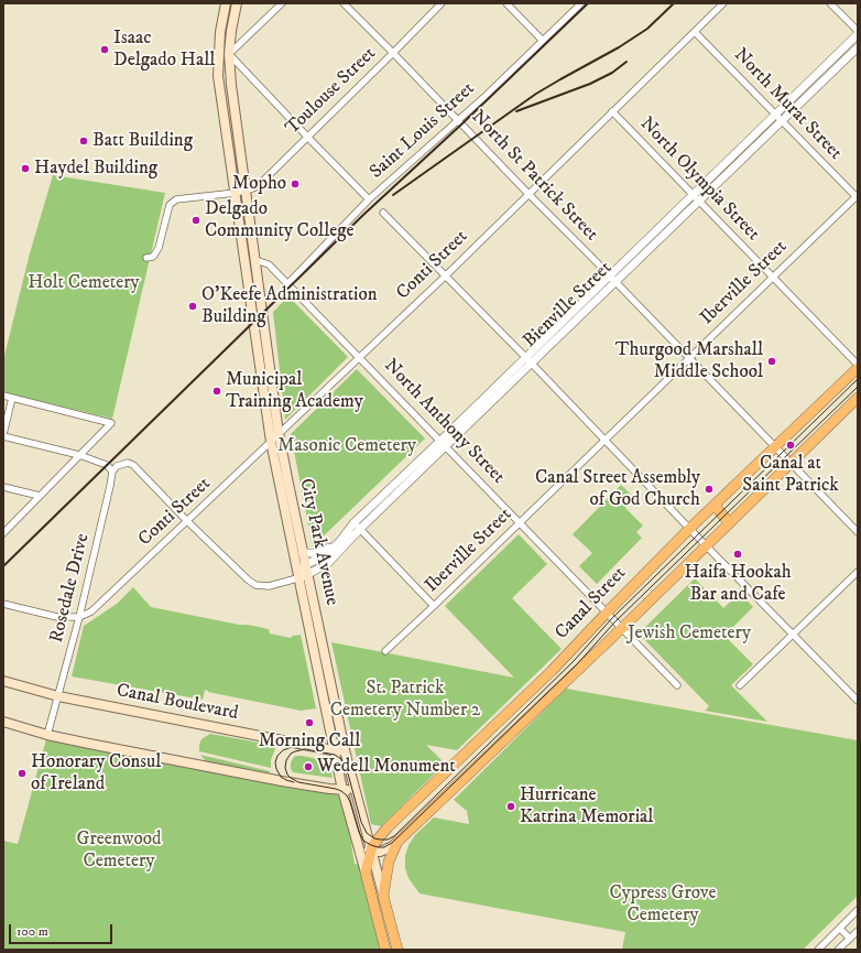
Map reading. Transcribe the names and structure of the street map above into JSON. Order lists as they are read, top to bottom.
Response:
{
  "streets": {
    "main road": ["City Park Avenue", "Canal Street", "Canal Boulevard"],
    "street": [
      "Toulouse Street",
      "North Murat Street",
      "Saint Louis Street",
      "North St Patrick Street",
      "North Olympia Street",
      "Conti Street",
      "Iberville Street",
      "Bienville Street",
      "North Anthony Street",
      "Rosedale Drive"
    ]
  },
  "crossings": [
    ["Toulouse Street", "North St Patrick Street"],
    ["Toulouse Street", "City Park Avenue"],
    ["North Murat Street", "Conti Street"],
    ["North Murat Street", "Iberville Street"],
    ["North Murat Street", "Bienville Street"],
    ["Saint Louis Street", "North St Patrick Street"],
    ["Saint Louis Street", "North Anthony Street"],
    ["North St Patrick Street", "Conti Street"],
    ["North St Patrick Street", "Iberville Street"],
    ["North St Patrick Street", "Bienville Street"],
    ["North St Patrick Street", "Canal Street"],
    ["North Olympia Street", "Conti Street"],
    ["North Olympia Street", "Iberville Street"],
    ["North Olympia Street", "Bienville Street"],
    ["Conti Street", "Bienville Street"],
    ["Conti Street", "North Anthony Street"],
    ["Conti Street", "City Park Avenue"],
    ["Conti Street", "Rosedale Drive"],
    ["Iberville Street", "North Anthony Street"],
    ["Bienville Street", "North Anthony Street"],
    ["Bienville Street", "City Park Avenue"],
    ["North Anthony Street", "City Park Avenue"],
    ["North Anthony Street", "Canal Street"],
    ["City Park Avenue", "Canal Street"],
    ["City Park Avenue", "Canal Boulevard"],
    ["Rosedale Drive", "Canal Boulevard"]
  ],
  "parks": [
    "Holt Cemetery",
    "Masonic Cemetery",
    "Jewish Cemetery",
    "St. Patrick Cemetery Number 2",
    "Greenwood Cemetery",
    "Cypress Grove Cemetery"
  ],
  "places": [
    "Isaac Delgado Hall",
    "Batt Building",
    "Haydel Building",
    "Mopho",
    "Delgado Community College",
    "O'Keefe Administration Building",
    "Thurgood Marshall Middle School",
    "Municipal Training Academy",
    "Canal at Saint Patrick",
    "Canal Street Assembly of God Church",
    "Haifa Hookah Bar and Cafe",
    "Morning Call",
    "Wedell Monument",
    "Honorary Consul of Ireland",
    "Hurricane Katrina Memorial"
  ],
  "scale_bar": "100 m"
}
